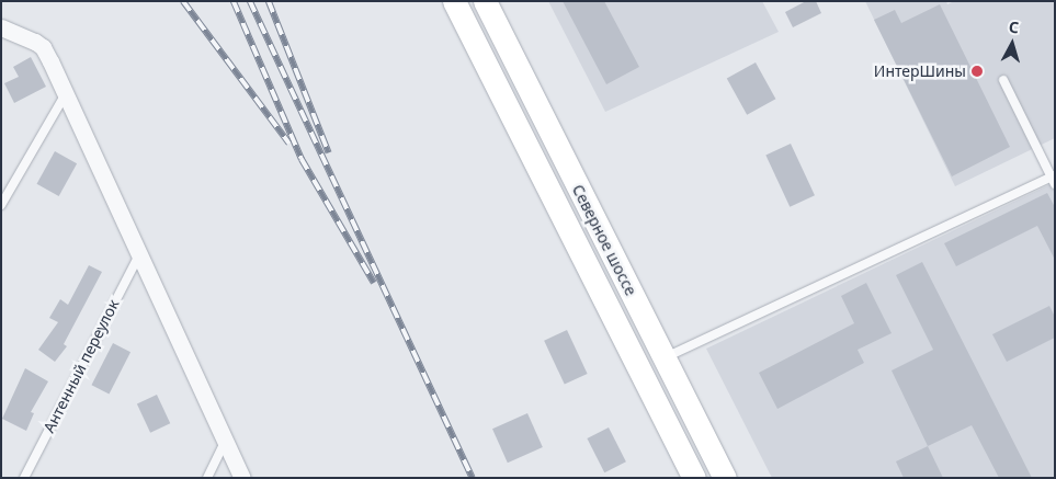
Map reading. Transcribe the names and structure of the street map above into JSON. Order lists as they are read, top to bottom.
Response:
{
  "streets": {
    "main road": ["Северное шоссе"],
    "lane": ["Антенный переулок"]
  },
  "places": ["ИнтерШины"],
  "north": "top"
}
